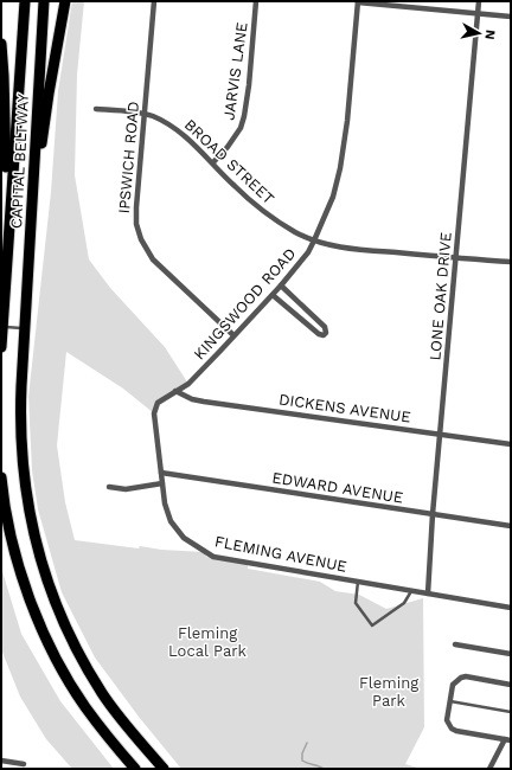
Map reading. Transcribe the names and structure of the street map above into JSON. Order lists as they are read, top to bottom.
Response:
{
  "streets": {
    "highway": ["CAPITAL BELTWAY"],
    "street": [
      "JARVIS LANE",
      "IPSWICH ROAD",
      "BROAD STREET",
      "LONE OAK DRIVE",
      "KINGSWOOD ROAD",
      "DICKENS AVENUE",
      "EDWARD AVENUE",
      "FLEMING AVENUE"
    ]
  },
  "crossings": [
    ["JARVIS LANE", "BROAD STREET"],
    ["IPSWICH ROAD", "BROAD STREET"],
    ["IPSWICH ROAD", "KINGSWOOD ROAD"],
    ["BROAD STREET", "LONE OAK DRIVE"],
    ["BROAD STREET", "KINGSWOOD ROAD"],
    ["LONE OAK DRIVE", "DICKENS AVENUE"],
    ["LONE OAK DRIVE", "EDWARD AVENUE"],
    ["LONE OAK DRIVE", "FLEMING AVENUE"],
    ["KINGSWOOD ROAD", "DICKENS AVENUE"],
    ["KINGSWOOD ROAD", "FLEMING AVENUE"],
    ["DICKENS AVENUE", "FLEMING AVENUE"],
    ["EDWARD AVENUE", "FLEMING AVENUE"]
  ],
  "parks": ["Fleming Local Park", "Fleming Park"],
  "north": "right"
}
